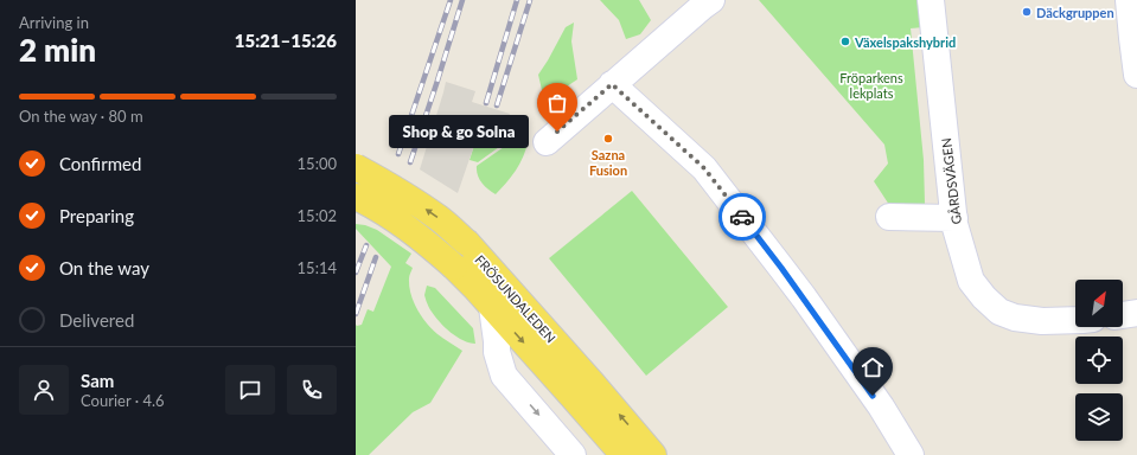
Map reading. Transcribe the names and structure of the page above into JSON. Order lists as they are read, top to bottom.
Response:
{
  "streets": {
    "main road": ["FRÖSUNDALEDEN"],
    "street": ["GÅRDSVÄGEN"]
  },
  "parks": ["Fröparkens lekplats"],
  "places": [
    "Däckgruppen",
    "Växelspakshybrid",
    "Shop & go Solna",
    "Sazna Fusion"
  ],
  "north": "top right",
  "page": {
    "heading": ["2 min", "Arriving in", "15:21–15:26"],
    "panel": ["Sam", "Courier · 4.6"],
    "bar": "On the way · 80 m",
    "bubble": "Shop & go Solna",
    "list": [
      ["Confirmed", "15:00"],
      ["Preparing", "15:02"],
      ["On the way", "15:14"],
      "Delivered"
    ]
  }
}
